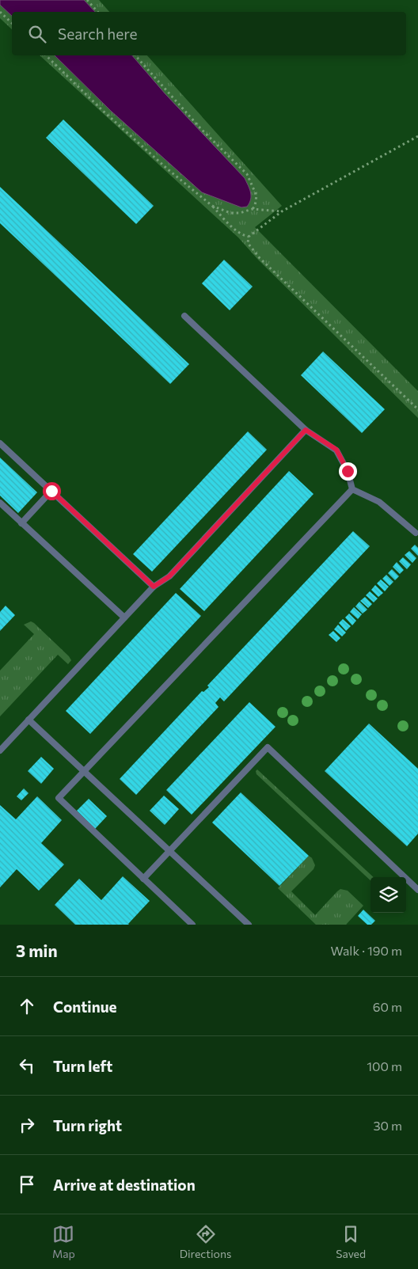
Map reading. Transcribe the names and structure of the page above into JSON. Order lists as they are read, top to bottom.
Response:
{
  "page": {
    "search": "Search here",
    "heading": ["3 min", "Walk · 190 m"],
    "list": [
      ["Continue", "60 m"],
      ["Turn left", "100 m"],
      ["Turn right", "30 m"],
      "Arrive at destination"
    ],
    "nav": ["Map", "Directions", "Saved"]
  }
}
